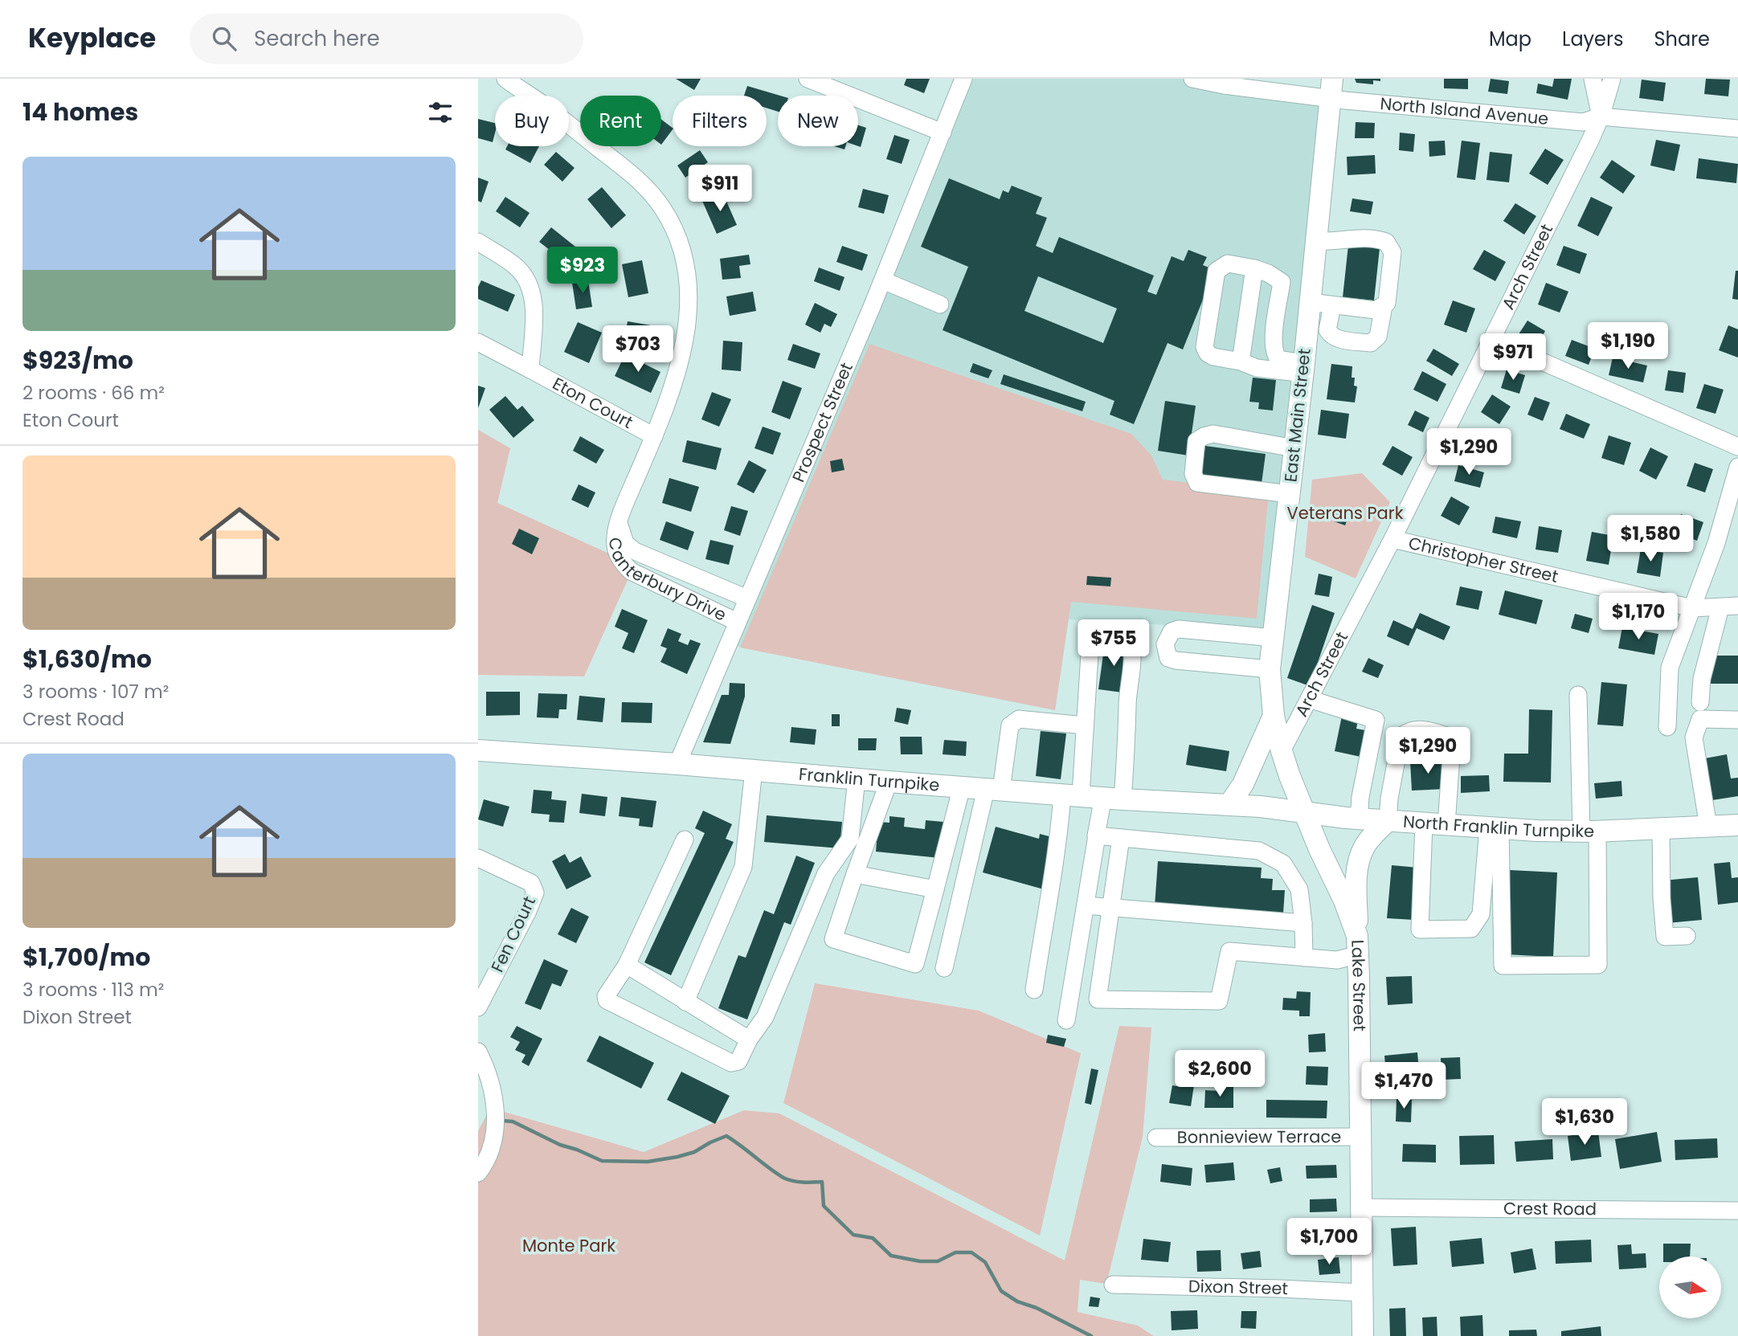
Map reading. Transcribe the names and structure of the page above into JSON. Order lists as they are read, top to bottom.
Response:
{
  "streets": {
    "main road": [
      "East Main Street",
      "Franklin Turnpike",
      "North Franklin Turnpike",
      "Lake Street"
    ],
    "street": [
      "North Island Avenue",
      "Arch Street",
      "Eton Court",
      "Prospect Street",
      "Christopher Street",
      "Canterbury Drive",
      "Fen Court",
      "Bonnieview Terrace",
      "Crest Road",
      "Dixon Street"
    ]
  },
  "crossings": [
    ["North Island Avenue", "Arch Street"],
    ["North Island Avenue", "East Main Street"],
    ["Arch Street", "East Main Street"],
    ["Arch Street", "Christopher Street"],
    ["Arch Street", "Lake Street"],
    ["Eton Court", "Canterbury Drive"],
    ["East Main Street", "Lake Street"],
    ["Prospect Street", "Canterbury Drive"],
    ["Prospect Street", "Franklin Turnpike"],
    ["Franklin Turnpike", "North Franklin Turnpike"],
    ["North Franklin Turnpike", "Lake Street"],
    ["Lake Street", "Bonnieview Terrace"],
    ["Lake Street", "Crest Road"],
    ["Lake Street", "Dixon Street"]
  ],
  "parks": ["Veterans Park", "Monte Park"],
  "north": "right",
  "page": {
    "header": "Keyplace",
    "search": "Search here",
    "nav": ["Map", "Layers", "Share"],
    "heading": "14 homes",
    "chip": [
      "Buy",
      "Rent",
      "Filters",
      "New"
    ],
    "list": [
      {
        "name": "$923/mo",
        "note": "2 rooms · 66 m² · Eton Court"
      },
      {
        "name": "$1,630/mo",
        "note": "3 rooms · 107 m² · Crest Road"
      },
      {
        "name": "$1,700/mo",
        "note": "3 rooms · 113 m² · Dixon Street"
      }
    ],
    "price": [
      "$911",
      "$923",
      "$1,190",
      "$703",
      "$971",
      "$1,290",
      "$1,580",
      "$1,170",
      "$755",
      "$1,290",
      "$2,600",
      "$1,470",
      "$1,630",
      "$1,700"
    ]
  }
}
